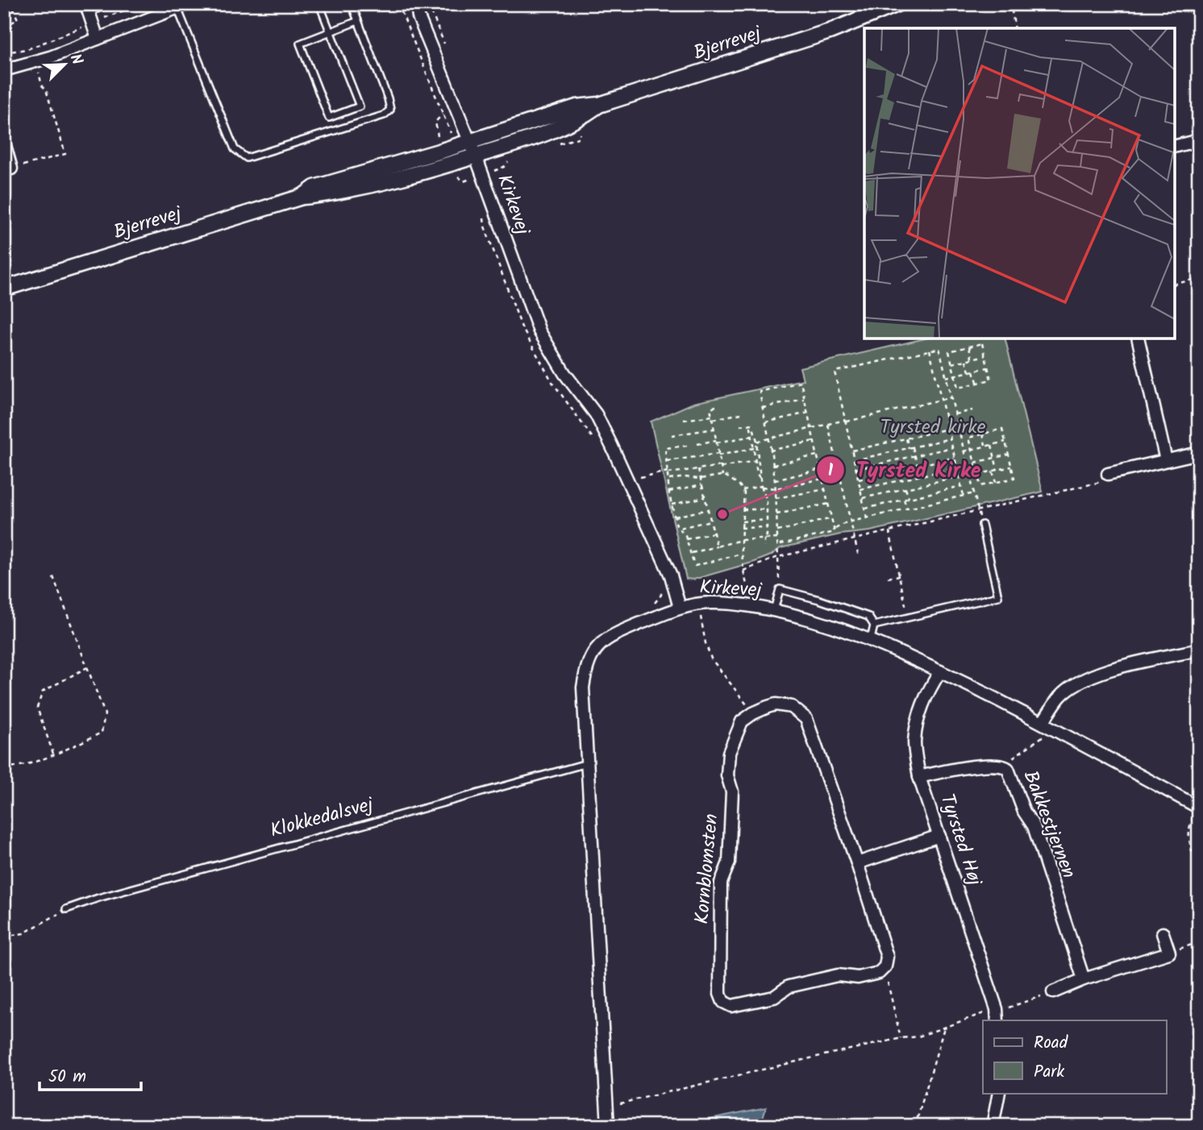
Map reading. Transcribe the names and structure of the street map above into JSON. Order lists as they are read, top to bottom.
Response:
{
  "streets": {
    "street": [
      "Bjerrevej",
      "Kirkevej",
      "Bakkestjernen",
      "Tyrsted Høj",
      "Kornblomsten"
    ],
    "lane": ["Klokkedalsvej"]
  },
  "crossings": [
    ["Bjerrevej", "Kirkevej"],
    ["Kirkevej", "Tyrsted Høj"],
    ["Bakkestjernen", "Tyrsted Høj"]
  ],
  "parks": ["Tyrsted kirke"],
  "places": ["Tyrsted Kirke"],
  "legend": ["Road", "Park"],
  "scale_bar": "50 m",
  "north": "top right"
}
